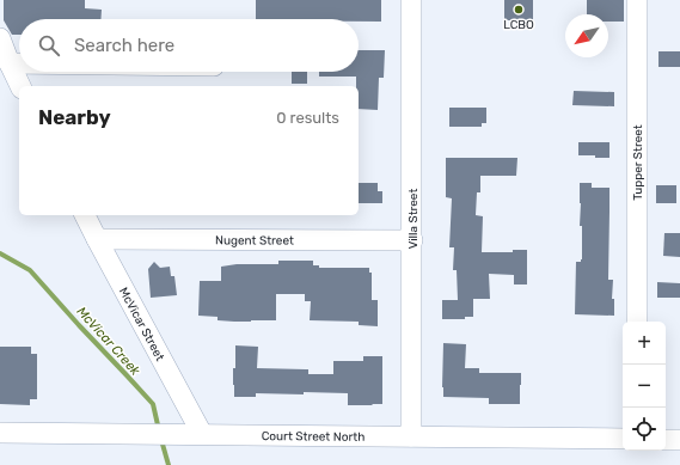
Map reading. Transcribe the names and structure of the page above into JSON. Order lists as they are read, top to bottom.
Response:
{
  "streets": {
    "street": [
      "Tupper Street",
      "Villa Street",
      "Nugent Street",
      "McVicar Street",
      "Court Street North"
    ]
  },
  "crossings": [
    ["Villa Street", "Nugent Street"],
    ["Villa Street", "Court Street North"],
    ["Nugent Street", "McVicar Street"],
    ["McVicar Street", "Court Street North"]
  ],
  "water": ["McVicar Creek"],
  "places": ["LCBO"],
  "north": "bottom left",
  "page": {
    "search": "Search here",
    "heading": ["Nearby", "0 results"],
    "map_buttons": ["+", "−"]
  }
}
